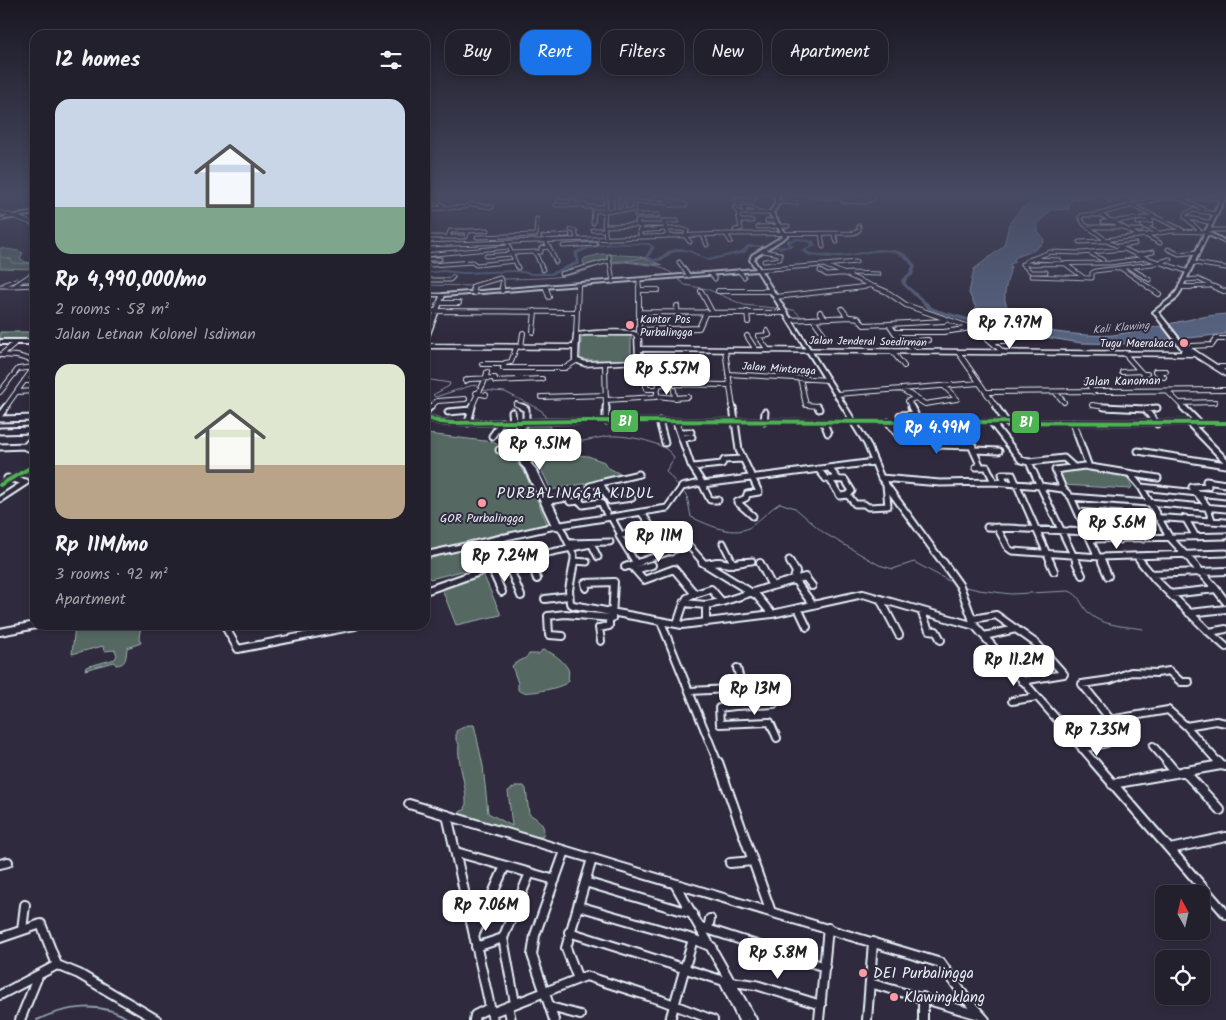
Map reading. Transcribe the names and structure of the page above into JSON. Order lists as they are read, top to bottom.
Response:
{
  "streets": {
    "main road": ["Jalan Jenderal Soedirman"],
    "street": ["Jalan Mintaraga", "Jalan Kanoman"]
  },
  "districts": ["PURBALINGGA KIDUL"],
  "water": ["Kali Klawing"],
  "places": [
    "Kantor Pos Purbalingga",
    "Tugu Maerakaca",
    "GOR Purbalingga",
    "DEI Purbalingga",
    "Klawingklang"
  ],
  "lines": ["transit line B1"],
  "north": "top",
  "page": {
    "chip": [
      "Buy",
      "Rent",
      "Filters",
      "New",
      "Apartment"
    ],
    "heading": "12 homes",
    "list": [
      {
        "name": "Rp 4,990,000/mo",
        "note": "2 rooms · 58 m² · Jalan Letnan Kolonel Isdiman"
      },
      {
        "name": "Rp 11M/mo",
        "note": "3 rooms · 92 m² · Apartment"
      }
    ],
    "price": [
      "Rp 7.97M",
      "Rp 5.57M",
      "Rp 4.99M",
      "Rp 9.51M",
      "Rp 5.6M",
      "Rp 11M",
      "Rp 7.24M",
      "Rp 11.2M",
      "Rp 13M",
      "Rp 7.35M",
      "Rp 7.06M",
      "Rp 5.8M"
    ]
  }
}
